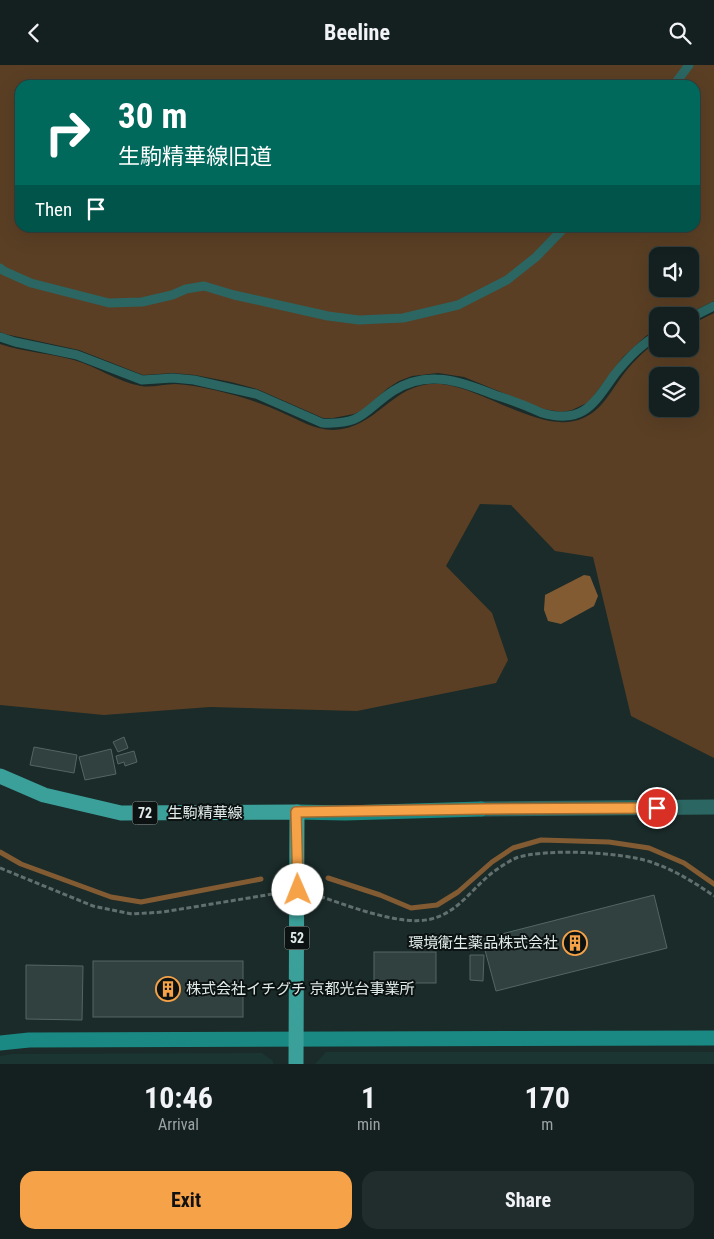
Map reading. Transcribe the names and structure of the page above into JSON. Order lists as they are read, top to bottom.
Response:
{
  "streets": {
    "main road": ["72", "生駒精華線", "52"]
  },
  "crossings": [
    ["生駒精華線", "52"]
  ],
  "places": {
    "building": ["環境衛生薬品株式会社", "株式会社イチグチ 京都光台事業所"]
  },
  "page": {
    "header": "Beeline",
    "turn": ["30 m", "生駒精華線旧道"],
    "then": "Then",
    "eta": [
      "10:46",
      "Arrival",
      "1",
      "min",
      "170",
      "m"
    ],
    "buttons": ["Exit", "Share"]
  }
}
